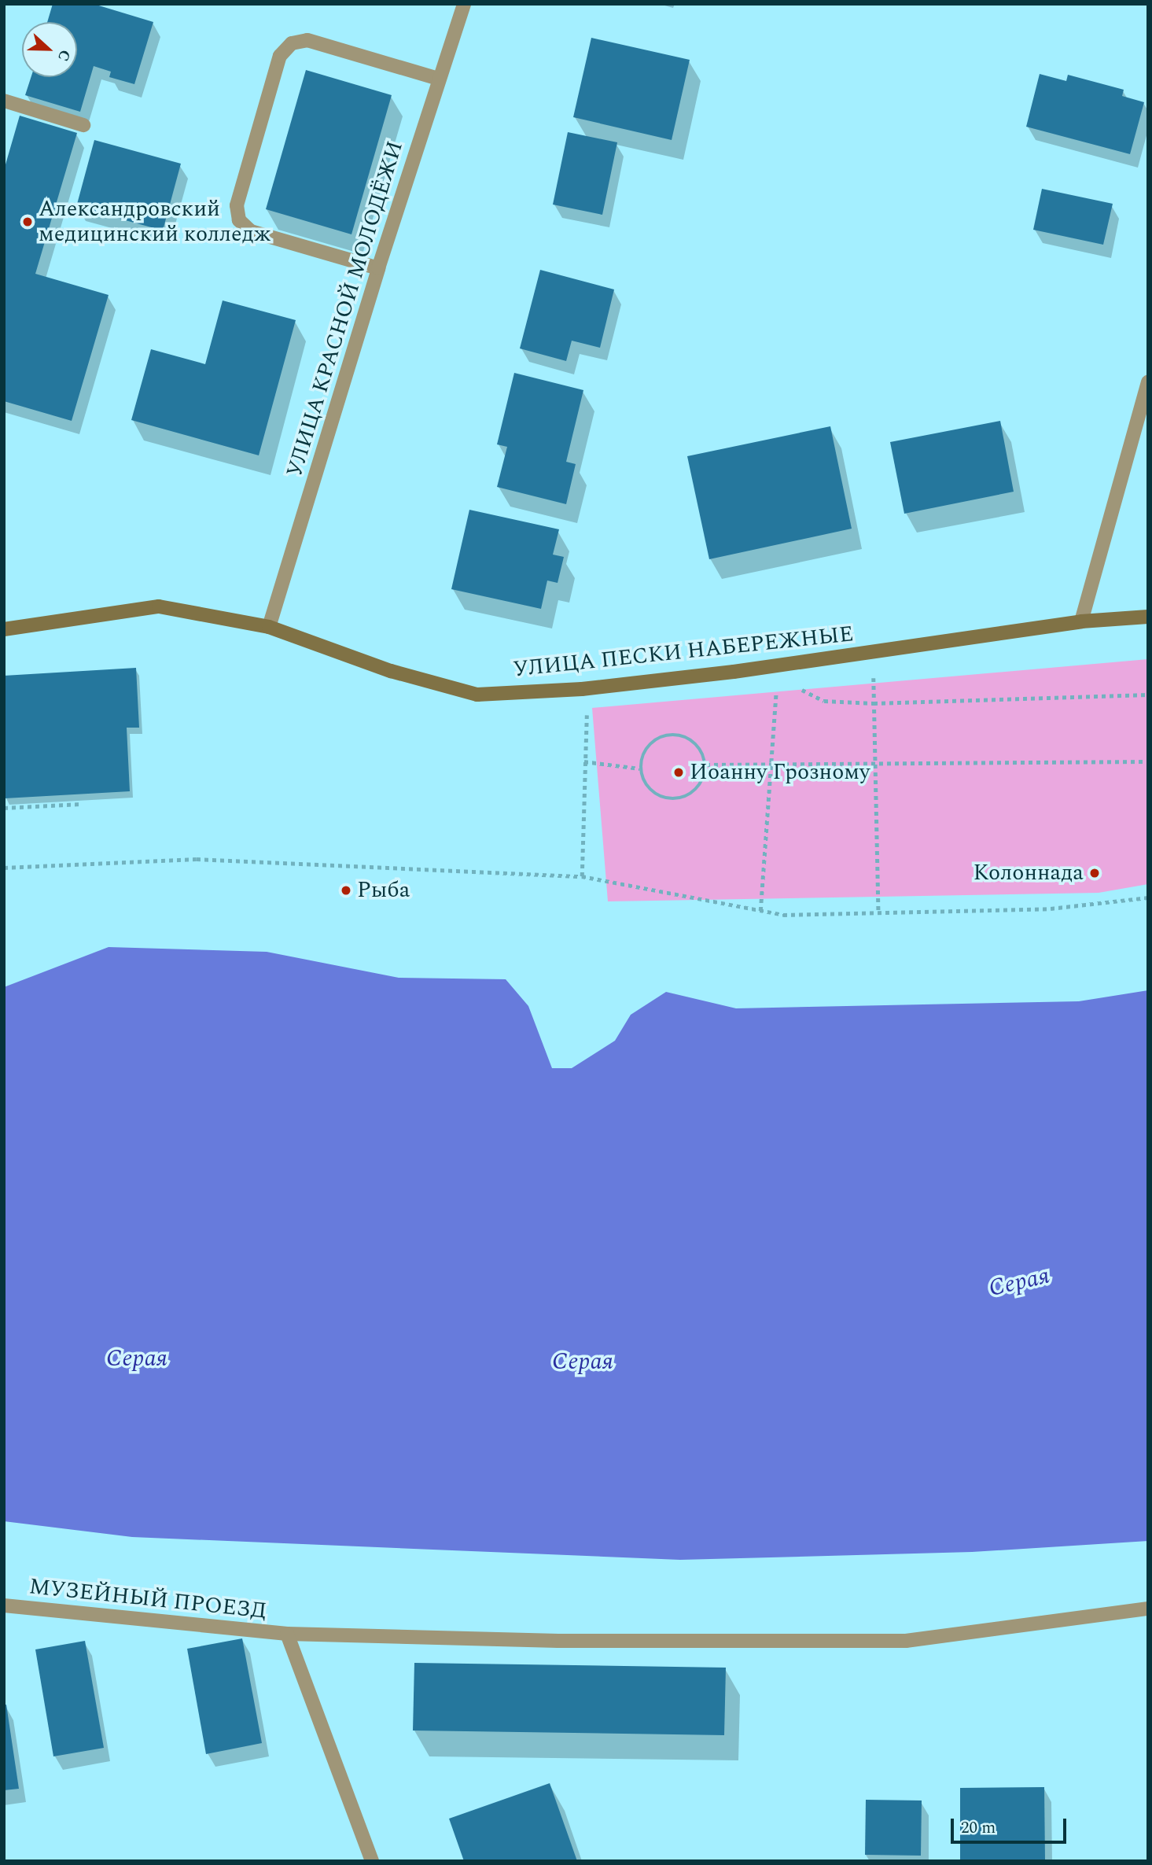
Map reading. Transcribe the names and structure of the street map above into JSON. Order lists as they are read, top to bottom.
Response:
{
  "streets": {
    "main road": ["УЛИЦА ПЕСКИ НАБЕРЕЖНЫЕ"],
    "street": ["УЛИЦА КРАСНОЙ МОЛОДЁЖИ", "МУЗЕЙНЫЙ ПРОЕЗД"]
  },
  "crossings": [
    ["УЛИЦА КРАСНОЙ МОЛОДЁЖИ", "УЛИЦА ПЕСКИ НАБЕРЕЖНЫЕ"]
  ],
  "water": ["Серая"],
  "places": [
    "Александровский медицинский колледж",
    "Иоанну Грозному",
    "Колоннада",
    "Рыба"
  ],
  "scale_bar": "20 m",
  "north": "right"
}
